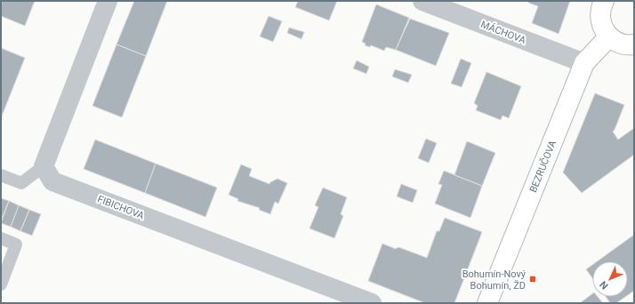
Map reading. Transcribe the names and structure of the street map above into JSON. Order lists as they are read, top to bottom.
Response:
{
  "streets": {
    "main road": ["BEZRUČOVA"],
    "street": ["MÁCHOVA", "FIBICHOVA"]
  },
  "crossings": [
    ["MÁCHOVA", "BEZRUČOVA"]
  ],
  "places": {
    "transit": ["Bohumín-Nový Bohumín, ŽD"]
  },
  "north": "bottom left"
}
